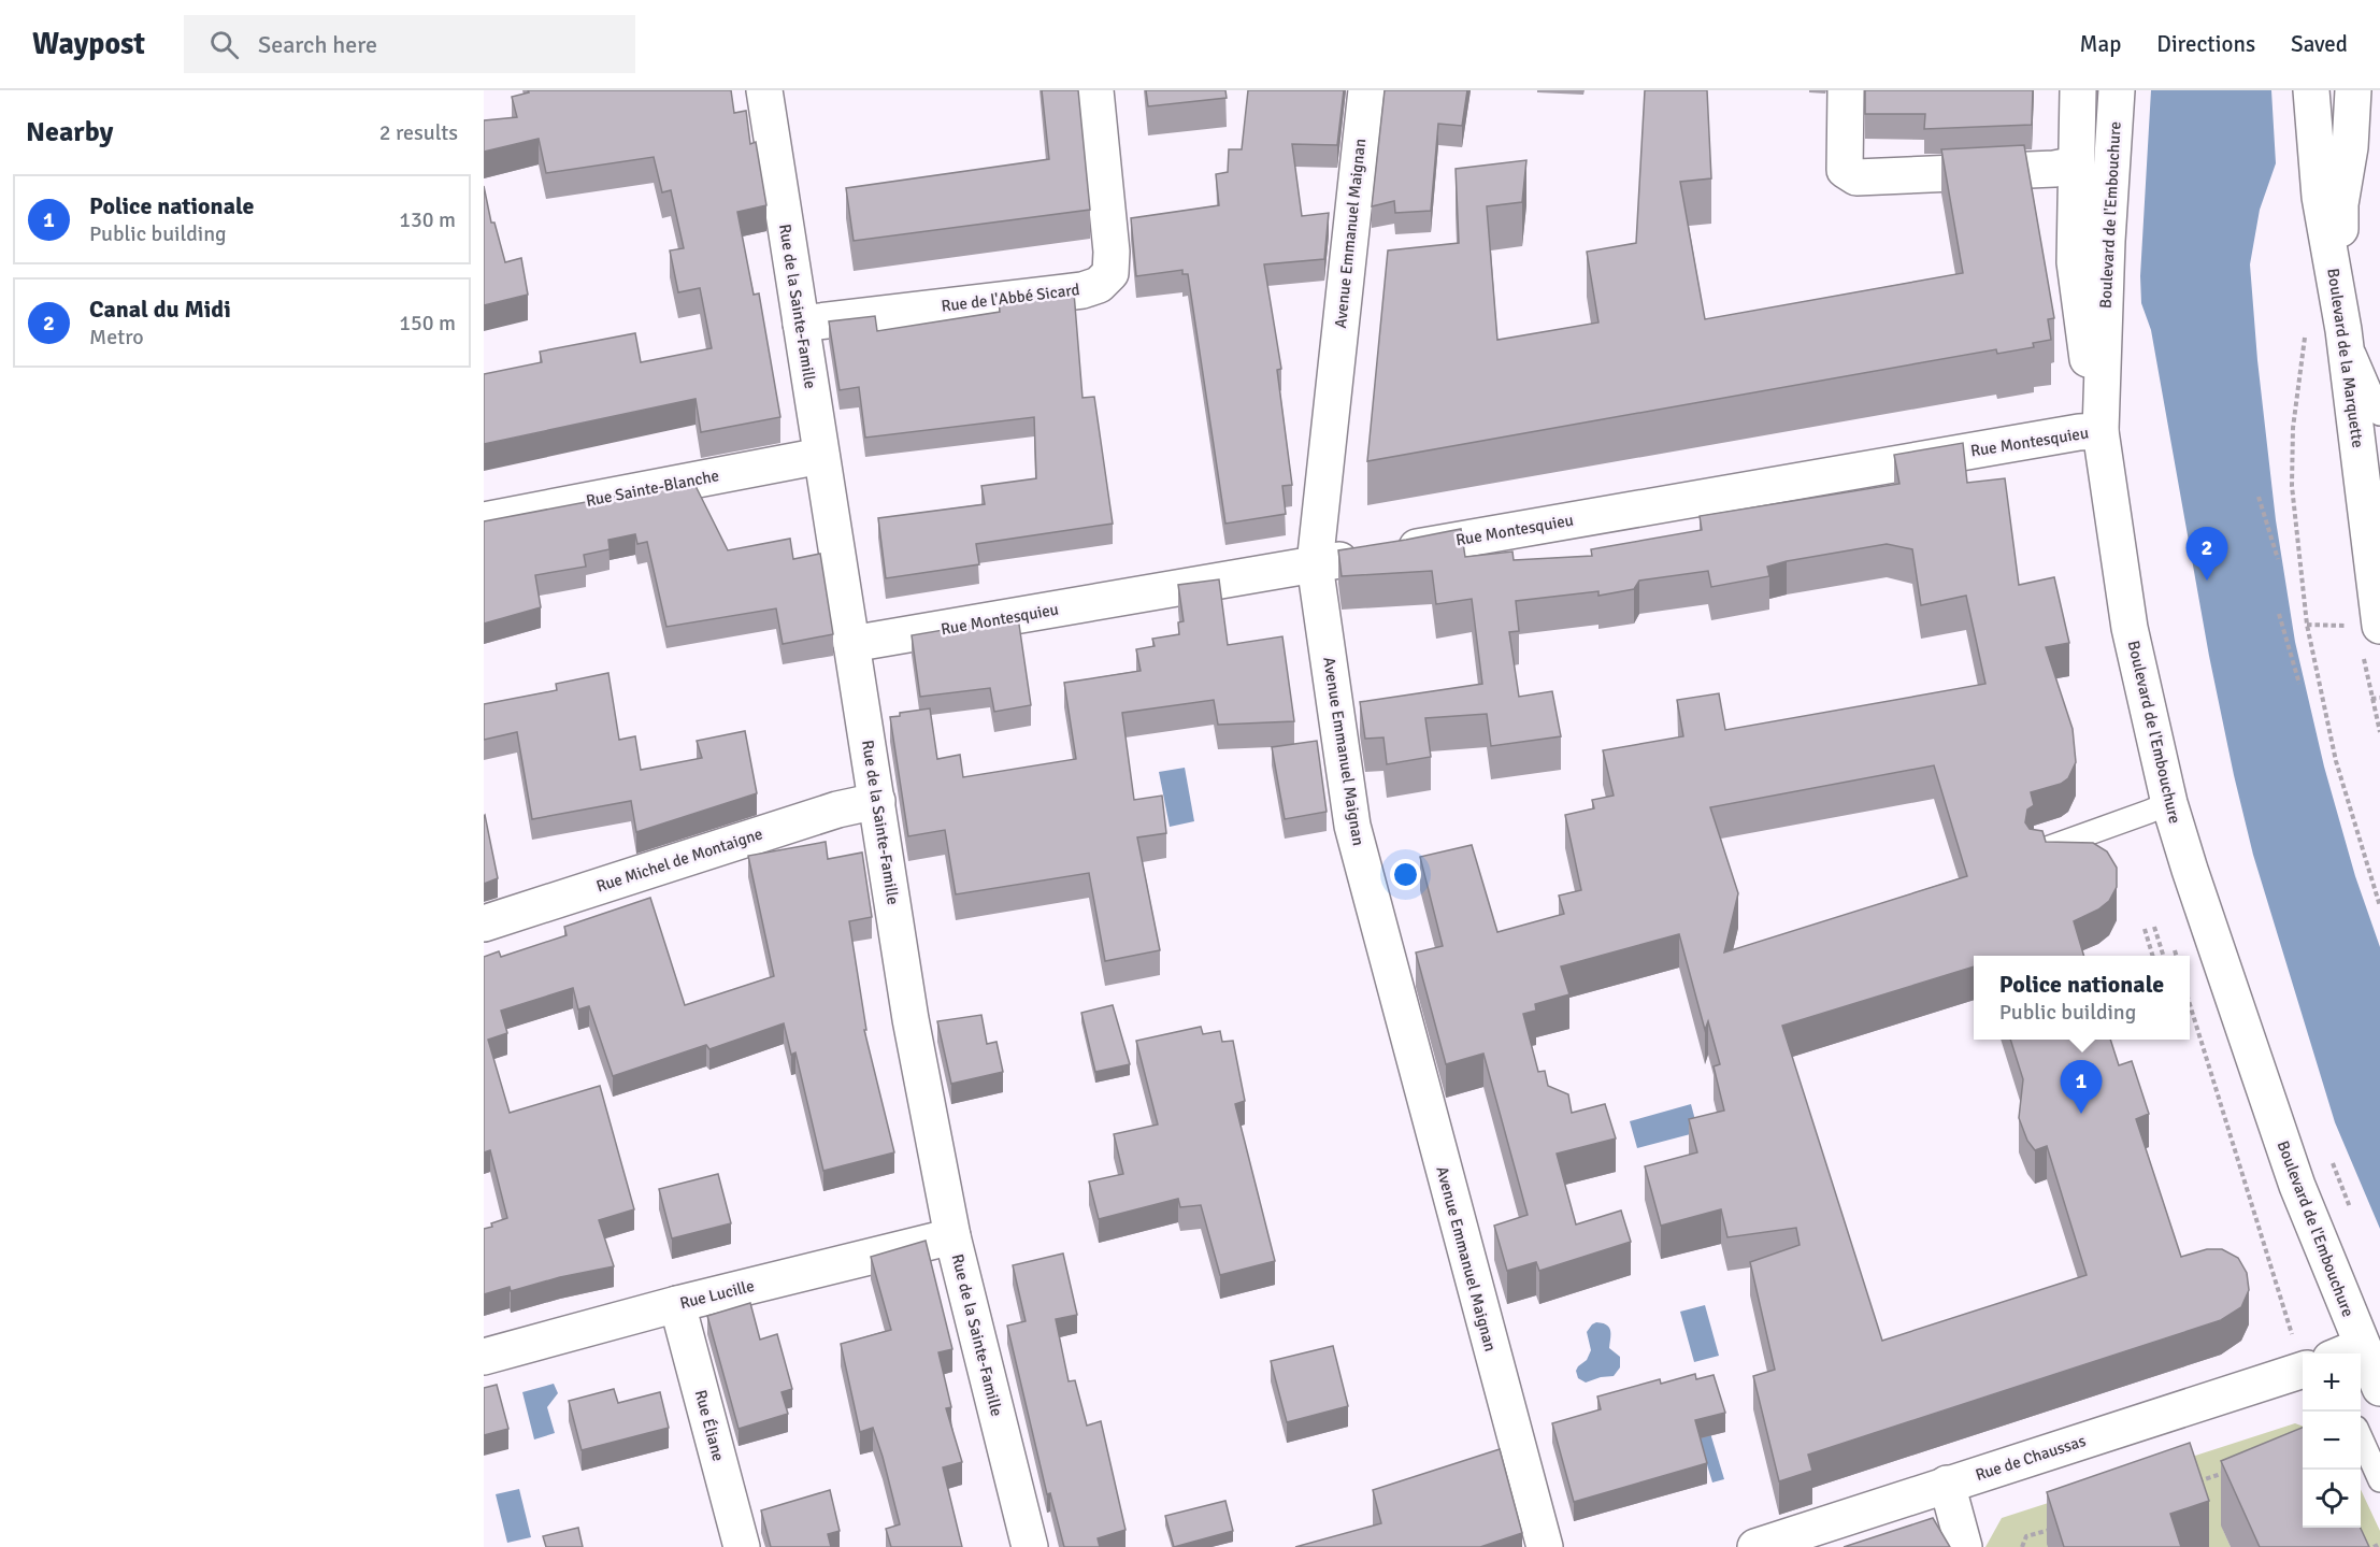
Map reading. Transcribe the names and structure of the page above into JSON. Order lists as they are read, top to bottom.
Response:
{
  "streets": {
    "street": [
      "Boulevard de l'Embouchure",
      "Avenue Emmanuel Maignan",
      "Rue de l'Abbé Sicard",
      "Rue de la Sainte-Famille",
      "Boulevard de la Marquette",
      "Rue Montesquieu",
      "Rue Sainte-Blanche",
      "Rue Michel de Montaigne",
      "Rue Lucille",
      "Rue Éliane",
      "Rue de Chaussas"
    ]
  },
  "crossings": [
    ["Boulevard de l'Embouchure", "Rue Montesquieu"],
    ["Avenue Emmanuel Maignan", "Rue Montesquieu"],
    ["Rue de l'Abbé Sicard", "Rue de la Sainte-Famille"],
    ["Rue de la Sainte-Famille", "Rue Montesquieu"],
    ["Rue de la Sainte-Famille", "Rue Sainte-Blanche"],
    ["Rue de la Sainte-Famille", "Rue Michel de Montaigne"],
    ["Rue de la Sainte-Famille", "Rue Lucille"],
    ["Rue Lucille", "Rue Éliane"]
  ],
  "page": {
    "header": "Waypost",
    "search": "Search here",
    "nav": ["Map", "Directions", "Saved"],
    "heading": ["Nearby", "2 results"],
    "list": [
      {
        "mark": "1",
        "name": "Police nationale",
        "note": "Public building",
        "value": "130 m"
      },
      {
        "mark": "2",
        "name": "Canal du Midi",
        "note": "Metro",
        "value": "150 m"
      }
    ],
    "pins": ["2", "1"],
    "popup": ["Police nationale", "Public building"],
    "map_buttons": ["+", "−"]
  }
}
